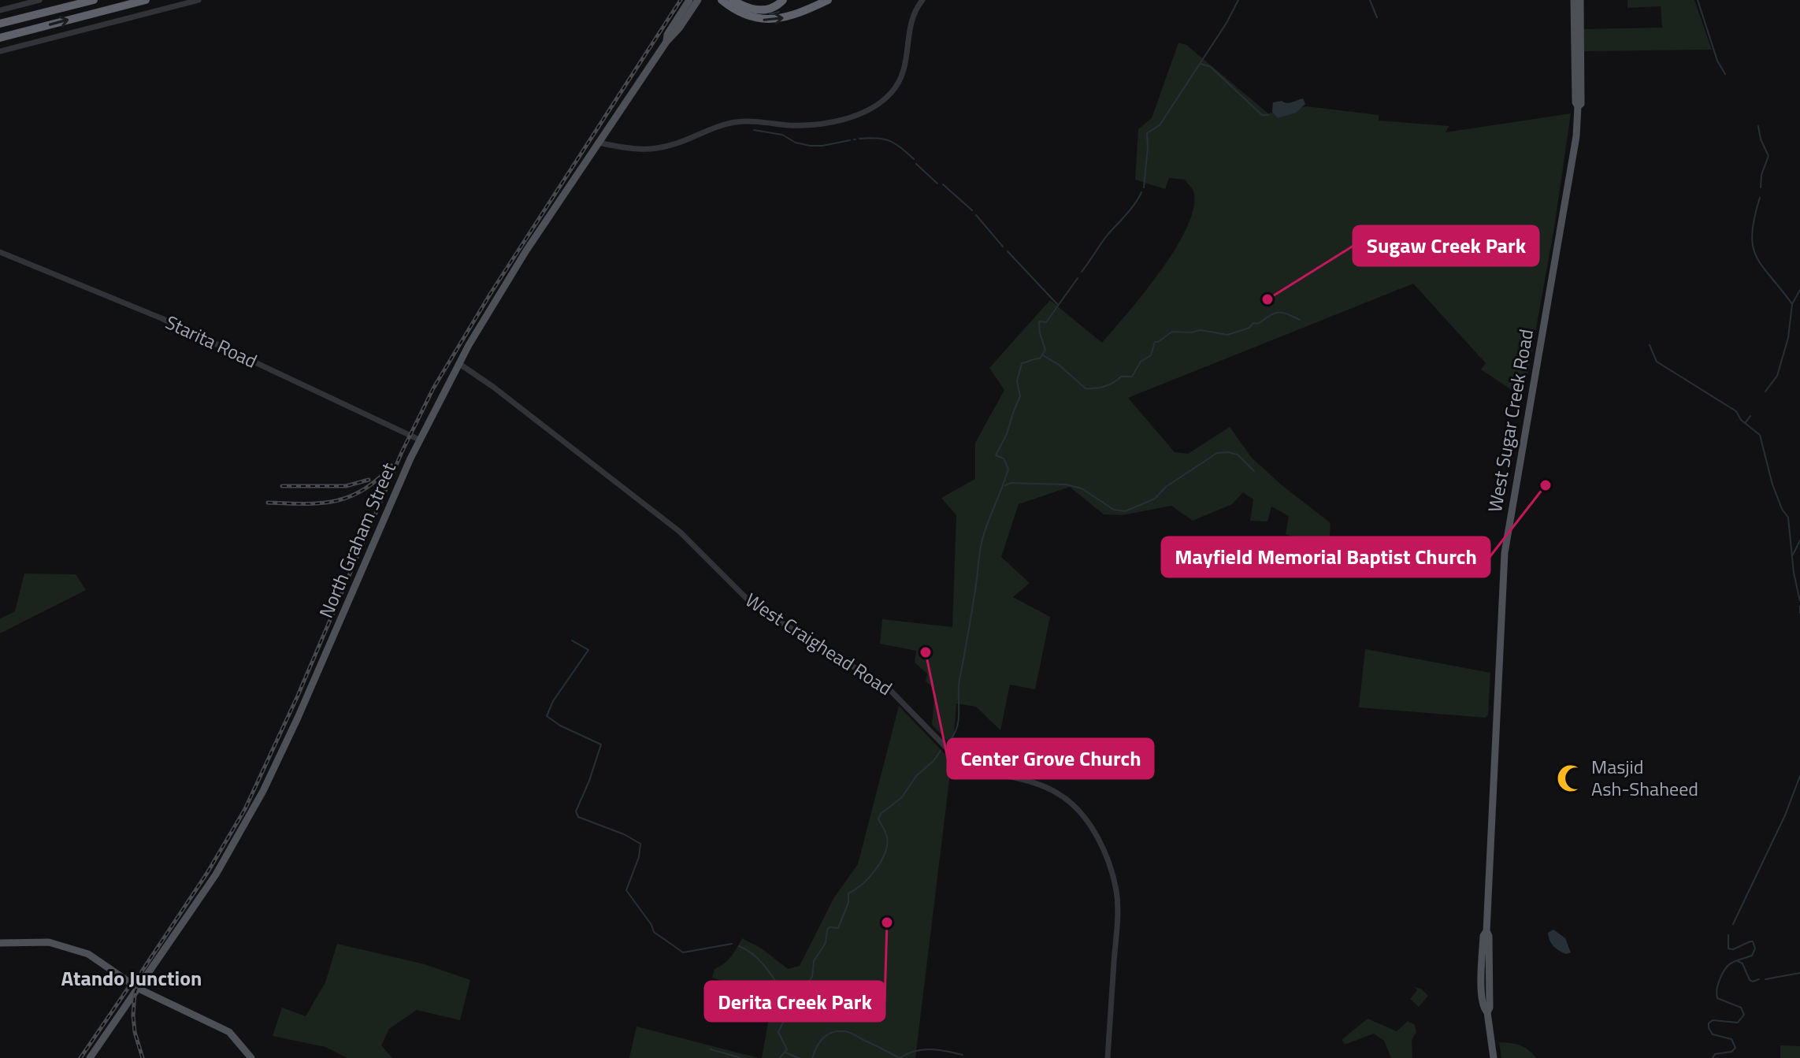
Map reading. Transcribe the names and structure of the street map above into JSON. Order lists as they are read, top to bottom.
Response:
{
  "streets": {
    "main road": ["West Sugar Creek Road", "North Graham Street"],
    "street": ["Starita Road", "West Craighead Road"]
  },
  "crossings": [
    ["Starita Road", "North Graham Street"],
    ["North Graham Street", "West Craighead Road"]
  ],
  "districts": ["Atando Junction"],
  "places": {
    "other": [
      "Sugaw Creek Park",
      "Mayfield Memorial Baptist Church",
      "Center Grove Church",
      "Derita Creek Park"
    ],
    "mosque": ["Masjid Ash-Shaheed"]
  }
}
